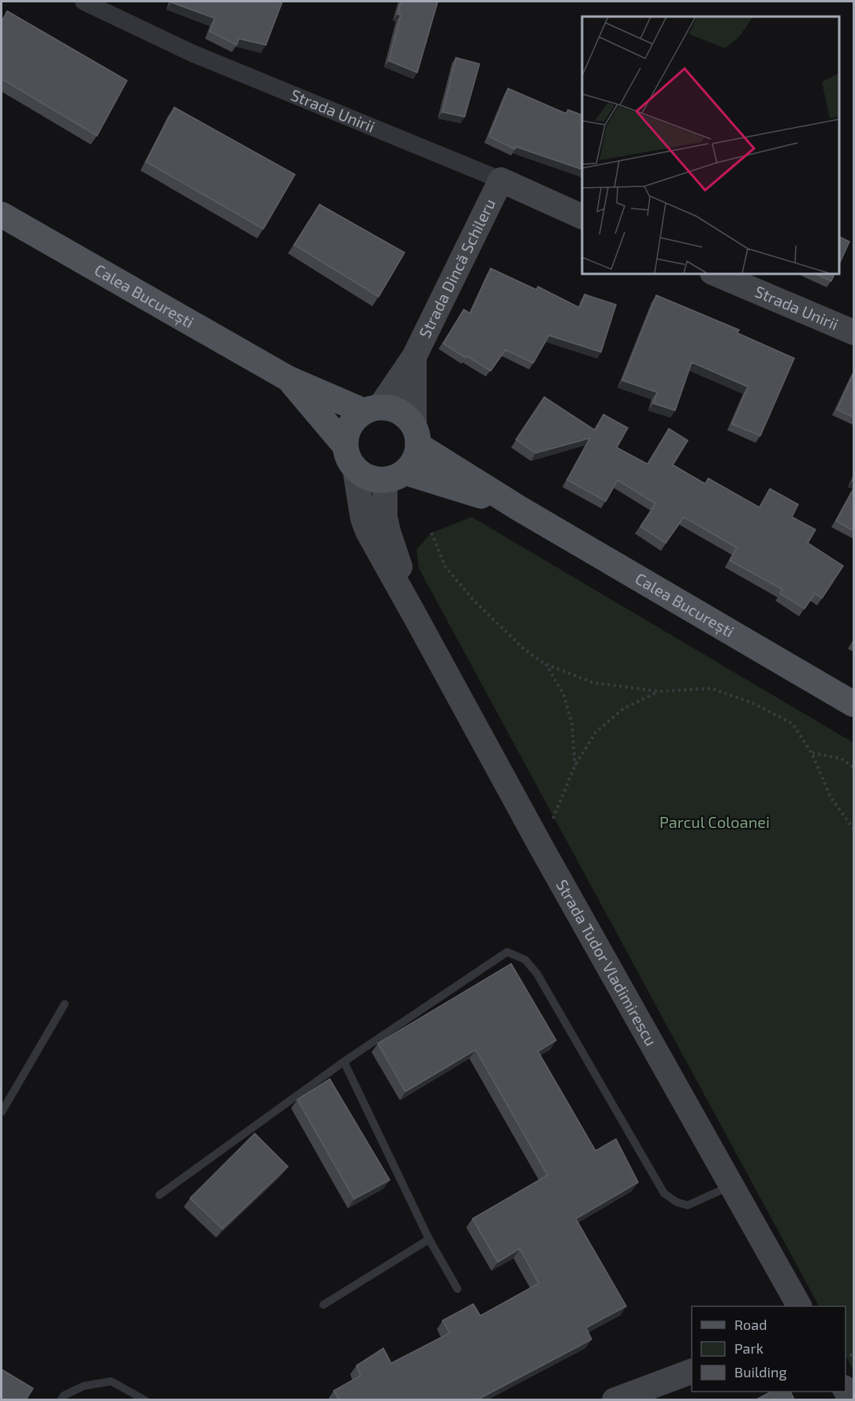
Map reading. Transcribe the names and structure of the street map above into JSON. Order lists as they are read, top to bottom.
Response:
{
  "streets": {
    "main road": [
      "Strada Unirii",
      "Strada Dincă Schileru",
      "Calea București",
      "Strada Tudor Vladimirescu"
    ]
  },
  "crossings": [
    ["Strada Unirii", "Strada Dincă Schileru"],
    ["Strada Dincă Schileru", "Calea București"],
    ["Strada Dincă Schileru", "Strada Tudor Vladimirescu"],
    ["Calea București", "Strada Tudor Vladimirescu"]
  ],
  "parks": ["Parcul Coloanei"],
  "legend": ["Road", "Park", "Building"]
}
